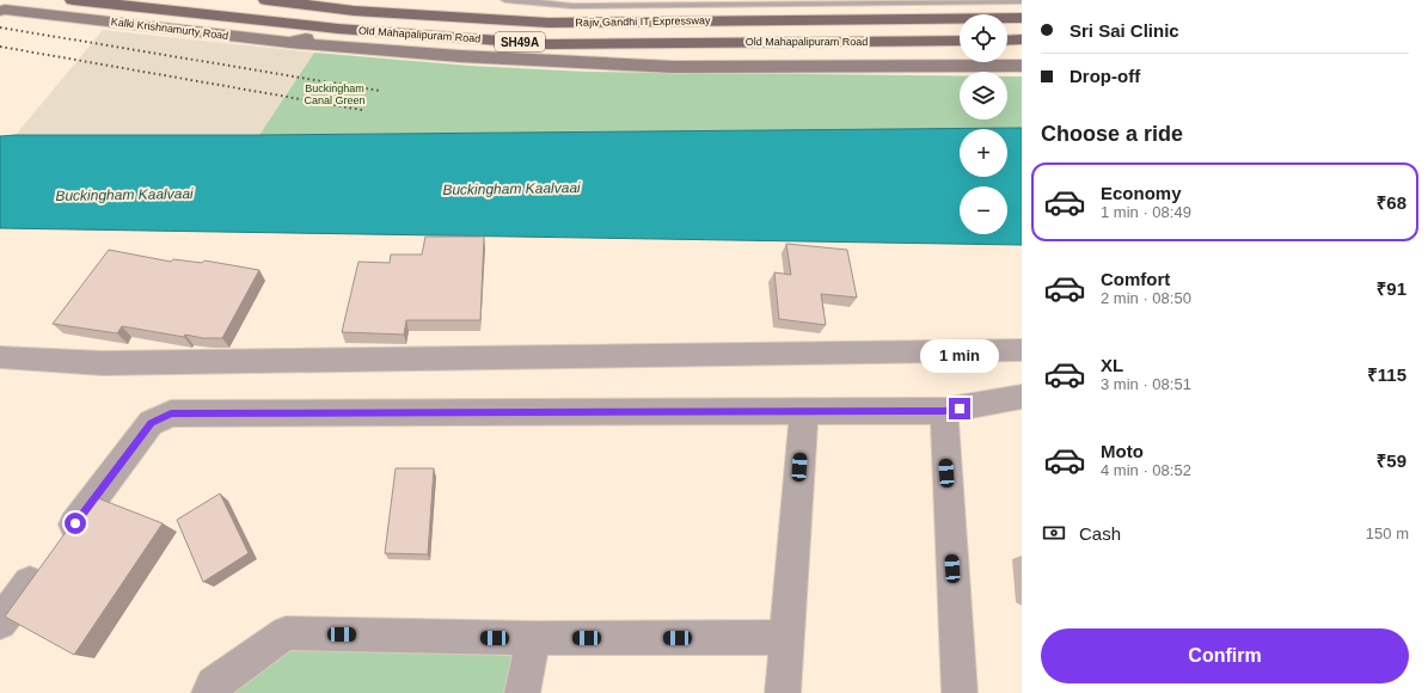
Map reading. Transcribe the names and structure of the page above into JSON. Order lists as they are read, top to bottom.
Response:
{
  "streets": {
    "main road": [
      "Rajiv Gandhi IT Expressway",
      "Kalki Krishnamurty Road",
      "Old Mahapalipuram Road",
      "SH49A"
    ]
  },
  "crossings": [
    ["Kalki Krishnamurty Road", "Old Mahapalipuram Road"]
  ],
  "water": ["Buckingham Kaalvaai"],
  "parks": ["Buckingham Canal Green"],
  "page": {
    "banner": ["Sri Sai Clinic", "Drop-off"],
    "map_buttons": ["+", "−"],
    "heading": "Choose a ride",
    "list": [
      {
        "name": "Economy",
        "note": "1 min · 08:49",
        "value": "₹68"
      },
      {
        "name": "Comfort",
        "note": "2 min · 08:50",
        "value": "₹91"
      },
      {
        "name": "XL",
        "note": "3 min · 08:51",
        "value": "₹115"
      },
      {
        "name": "Moto",
        "note": "4 min · 08:52",
        "value": "₹59"
      }
    ],
    "bubble": "1 min",
    "pay": ["Cash", "150 m"],
    "buttons": "Confirm"
  }
}
